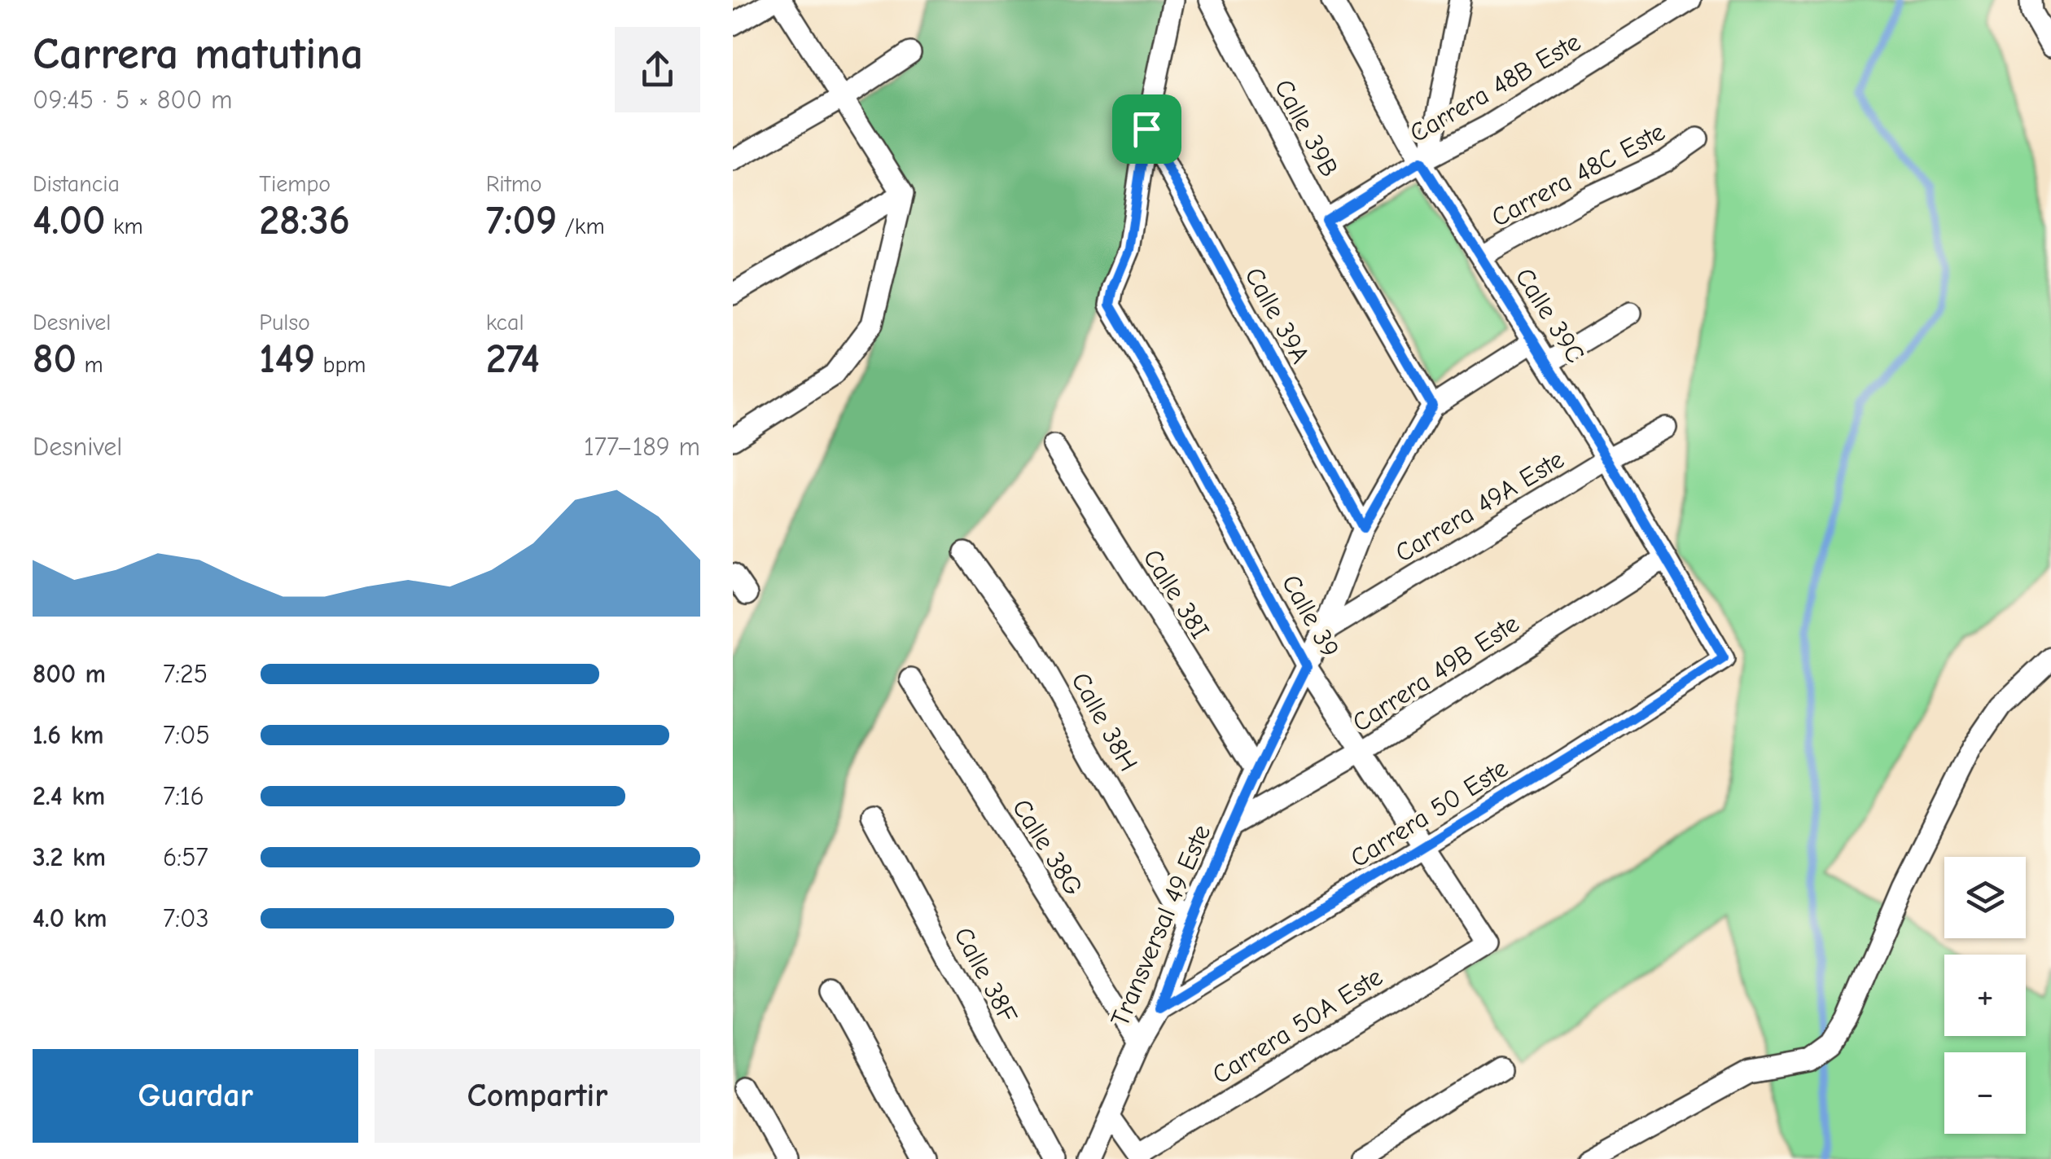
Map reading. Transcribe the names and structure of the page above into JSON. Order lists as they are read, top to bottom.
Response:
{
  "streets": {
    "street": [
      "Carrera 48B Este",
      "Calle 39B",
      "Carrera 48C Este",
      "Calle 39A",
      "Calle 39C",
      "Carrera 49A Este",
      "Calle 38I",
      "Calle 39",
      "Carrera 49B Este",
      "Calle 38H",
      "Carrera 50 Este",
      "Calle 38G",
      "Transversal 49 Este",
      "Calle 38F",
      "Carrera 50A Este"
    ]
  },
  "crossings": [
    ["Carrera 48B Este", "Calle 39B"],
    ["Carrera 48B Este", "Calle 39C"],
    ["Calle 39B", "Transversal 49 Este"],
    ["Carrera 48C Este", "Calle 39C"],
    ["Calle 39A", "Calle 39"],
    ["Calle 39A", "Transversal 49 Este"],
    ["Calle 39C", "Carrera 49A Este"],
    ["Calle 39C", "Carrera 49B Este"],
    ["Calle 39C", "Carrera 50 Este"],
    ["Carrera 49A Este", "Transversal 49 Este"],
    ["Calle 38I", "Transversal 49 Este"],
    ["Calle 39", "Carrera 49B Este"],
    ["Calle 39", "Carrera 50 Este"],
    ["Calle 39", "Transversal 49 Este"],
    ["Calle 39", "Carrera 50A Este"],
    ["Carrera 49B Este", "Transversal 49 Este"],
    ["Calle 38H", "Transversal 49 Este"],
    ["Carrera 50 Este", "Transversal 49 Este"],
    ["Calle 38G", "Transversal 49 Este"]
  ],
  "page": {
    "heading": ["Carrera matutina", "09:45 · 5 × 800 m"],
    "stats": [
      ["Distancia", "4.00 km"],
      ["Tiempo", "28:36"],
      ["Ritmo", "7:09 /km"],
      ["Desnivel", "80 m"],
      ["Pulso", "149 bpm"],
      ["kcal", "274"]
    ],
    "chart": ["Desnivel", "177–189 m"],
    "list": [
      {
        "name": "800 m",
        "note": "7:25"
      },
      {
        "name": "1.6 km",
        "note": "7:05"
      },
      {
        "name": "2.4 km",
        "note": "7:16"
      },
      {
        "name": "3.2 km",
        "note": "6:57"
      },
      {
        "name": "4.0 km",
        "note": "7:03"
      }
    ],
    "map_buttons": ["+", "−"],
    "buttons": ["Guardar", "Compartir"]
  }
}
